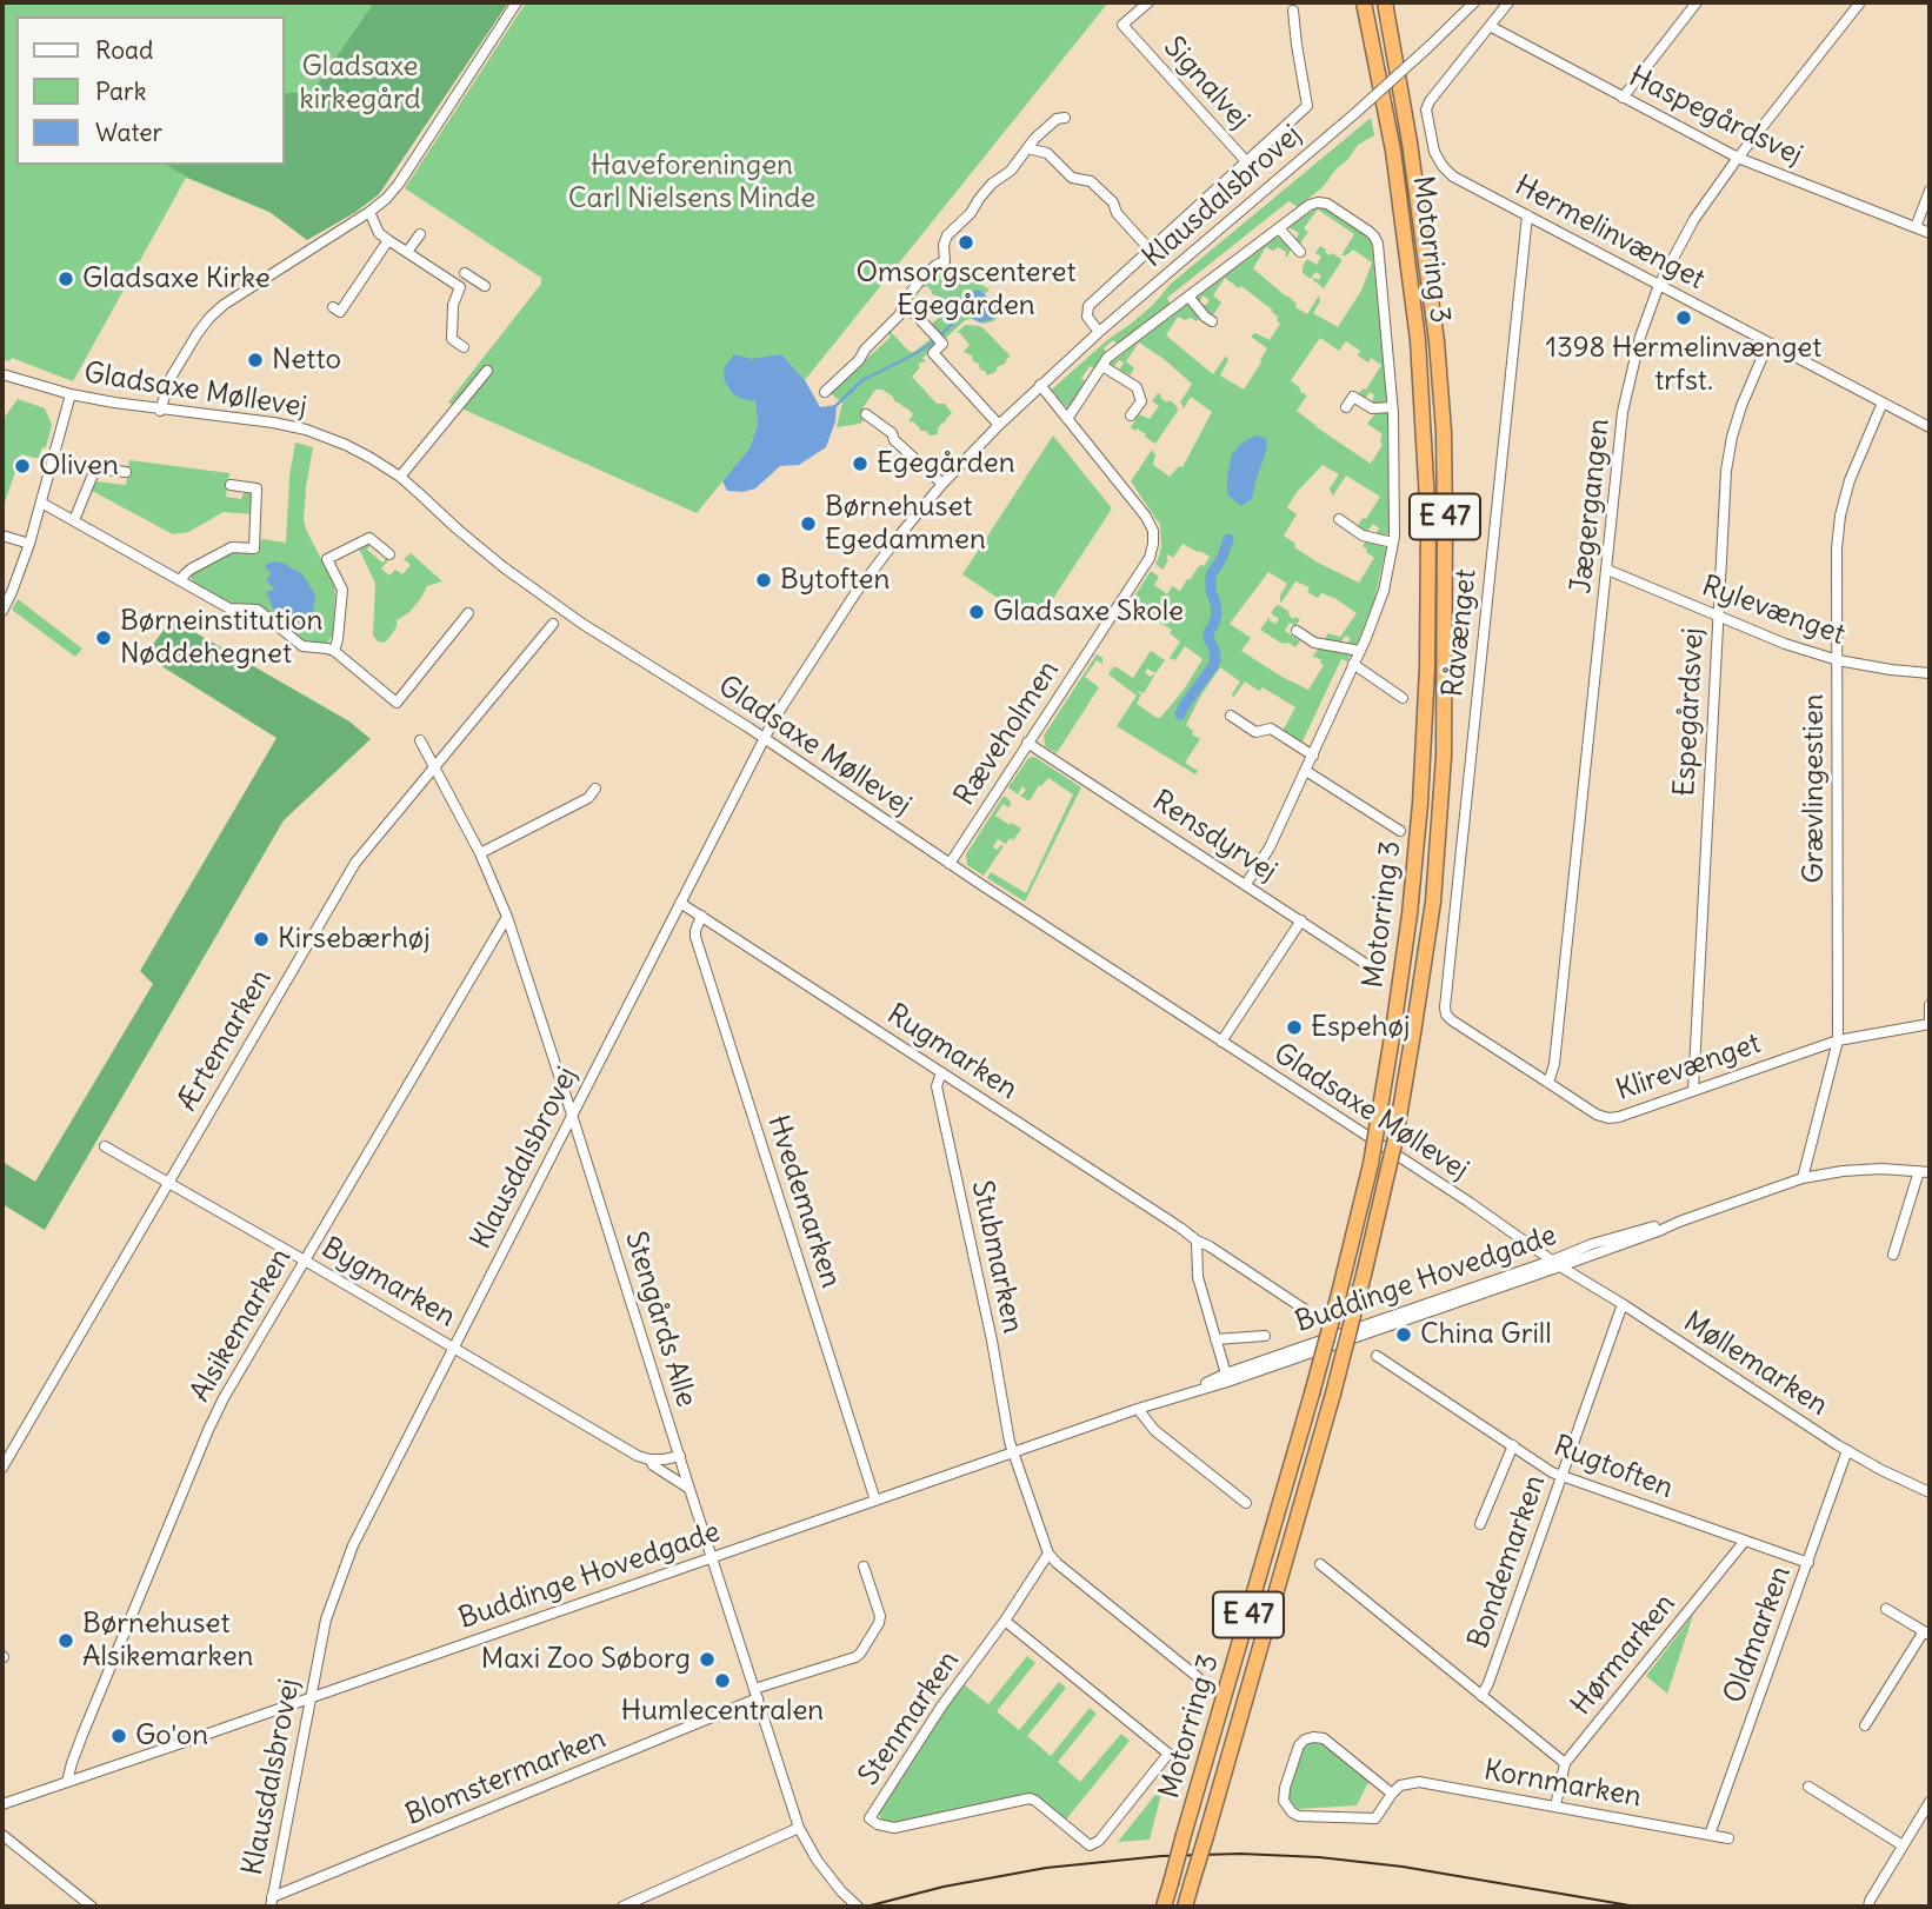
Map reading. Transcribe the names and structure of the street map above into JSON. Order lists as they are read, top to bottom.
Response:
{
  "streets": {
    "highway": ["Motorring 3", "E 47"],
    "street": [
      "Signalvej",
      "Haspegårdsvej",
      "Klausdalsbrovej",
      "Hermelinvænget",
      "Gladsaxe Møllevej",
      "Jægergangen",
      "Rylevænget",
      "Råvænget",
      "Espegårdsvej",
      "Ræveholmen",
      "Grævlingestien",
      "Rensdyrvej",
      "Ærtemarken",
      "Rugmarken",
      "Klirevænget",
      "Hvedemarken",
      "Stubmarken",
      "Buddinge Hovedgade",
      "Bygmarken",
      "Stengårds Alle",
      "Alsikemarken",
      "Møllemarken",
      "Rugtoften",
      "Bondemarken",
      "Oldmarken",
      "Hørmarken",
      "Stenmarken",
      "Blomstermarken",
      "Kornmarken"
    ]
  },
  "crossings": [
    ["Signalvej", "Klausdalsbrovej"],
    ["Haspegårdsvej", "Hermelinvænget"],
    ["Haspegårdsvej", "Jægergangen"],
    ["Klausdalsbrovej", "Gladsaxe Møllevej"],
    ["Klausdalsbrovej", "Ræveholmen"],
    ["Klausdalsbrovej", "Rugmarken"],
    ["Klausdalsbrovej", "Buddinge Hovedgade"],
    ["Klausdalsbrovej", "Bygmarken"],
    ["Klausdalsbrovej", "Stengårds Alle"],
    ["Klausdalsbrovej", "Blomstermarken"],
    ["Hermelinvænget", "Jægergangen"],
    ["Hermelinvænget", "Råvænget"],
    ["Hermelinvænget", "Espegårdsvej"],
    ["Hermelinvænget", "Grævlingestien"],
    ["Gladsaxe Møllevej", "Ræveholmen"],
    ["Gladsaxe Møllevej", "Buddinge Hovedgade"],
    ["Gladsaxe Møllevej", "Møllemarken"],
    ["Jægergangen", "Rylevænget"],
    ["Jægergangen", "Klirevænget"],
    ["Rylevænget", "Espegårdsvej"],
    ["Rylevænget", "Grævlingestien"],
    ["Råvænget", "Klirevænget"],
    ["Espegårdsvej", "Klirevænget"],
    ["Ræveholmen", "Rensdyrvej"],
    ["Grævlingestien", "Klirevænget"],
    ["Grævlingestien", "Buddinge Hovedgade"],
    ["Ærtemarken", "Bygmarken"],
    ["Ærtemarken", "Stengårds Alle"],
    ["Rugmarken", "Hvedemarken"],
    ["Rugmarken", "Stubmarken"],
    ["Hvedemarken", "Buddinge Hovedgade"],
    ["Stubmarken", "Buddinge Hovedgade"],
    ["Stubmarken", "Stenmarken"],
    ["Buddinge Hovedgade", "Stengårds Alle"],
    ["Buddinge Hovedgade", "Alsikemarken"],
    ["Buddinge Hovedgade", "Møllemarken"],
    ["Bygmarken", "Stengårds Alle"],
    ["Bygmarken", "Alsikemarken"],
    ["Stengårds Alle", "Alsikemarken"],
    ["Stengårds Alle", "Blomstermarken"],
    ["Møllemarken", "Bondemarken"],
    ["Møllemarken", "Oldmarken"],
    ["Rugtoften", "Bondemarken"],
    ["Rugtoften", "Oldmarken"],
    ["Rugtoften", "Hørmarken"],
    ["Oldmarken", "Kornmarken"],
    ["Hørmarken", "Kornmarken"]
  ],
  "parks": ["Gladsaxe kirkegård", "Haveforeningen Carl Nielsens Minde"],
  "places": [
    "Omsorgscenteret Egegården",
    "Gladsaxe Kirke",
    "1398 Hermelinvænget trfst.",
    "Netto",
    "Egegården",
    "Oliven",
    "Børnehuset Egedammen",
    "Bytoften",
    "Gladsaxe Skole",
    "Børneinstitution Nøddehegnet",
    "Kirsebærhøj",
    "Espehøj",
    "China Grill",
    "Børnehuset Alsikemarken",
    "Maxi Zoo Søborg",
    "Humlecentralen",
    "Go'on"
  ],
  "legend": ["Road", "Park", "Water"]
}
